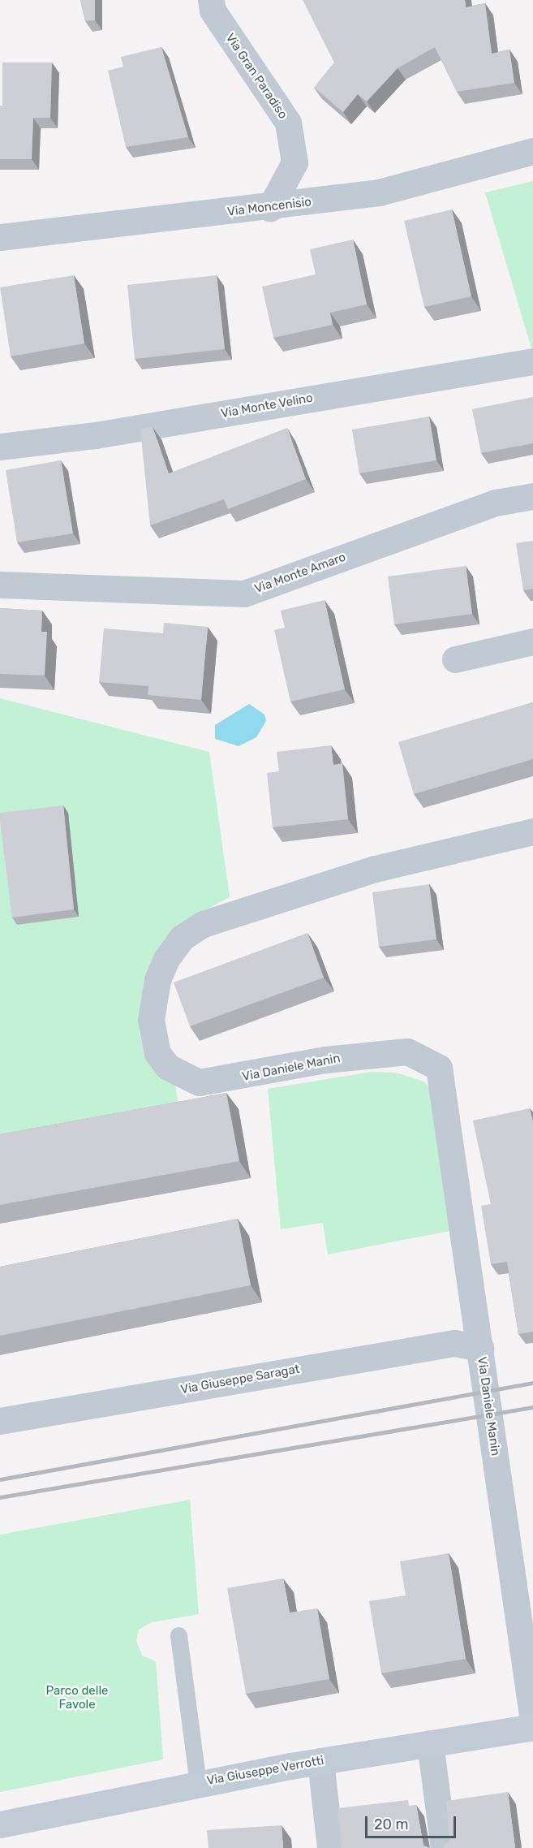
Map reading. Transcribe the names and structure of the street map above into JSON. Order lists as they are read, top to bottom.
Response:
{
  "streets": {
    "street": [
      "Via Gran Paradiso",
      "Via Moncenisio",
      "Via Monte Velino",
      "Via Monte Amaro",
      "Via Daniele Manin",
      "Via Giuseppe Saragat",
      "Via Giuseppe Verrotti"
    ]
  },
  "crossings": [
    ["Via Gran Paradiso", "Via Moncenisio"],
    ["Via Daniele Manin", "Via Giuseppe Saragat"]
  ],
  "parks": ["Parco delle Favole"],
  "scale_bar": "20 m"
}
